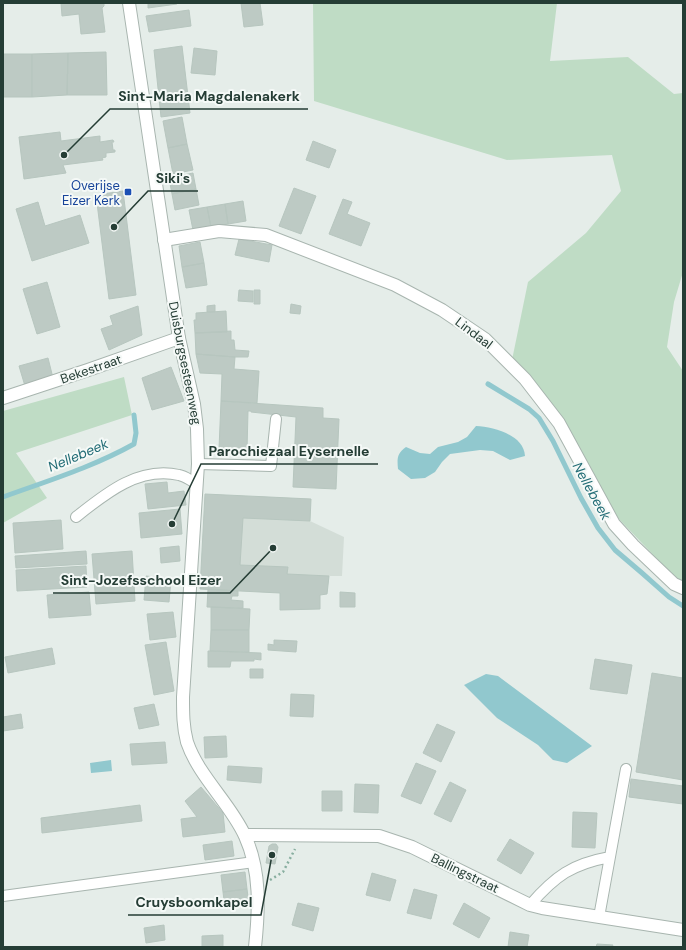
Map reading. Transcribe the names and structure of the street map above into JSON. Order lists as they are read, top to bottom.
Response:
{
  "streets": {
    "street": [
      "Lindaal",
      "Duisburgsesteenweg",
      "Bekestraat",
      "Ballingstraat"
    ]
  },
  "crossings": [
    ["Lindaal", "Duisburgsesteenweg"],
    ["Duisburgsesteenweg", "Bekestraat"],
    ["Duisburgsesteenweg", "Ballingstraat"]
  ],
  "water": ["Nellebeek"],
  "places": {
    "other": [
      "Sint-Maria Magdalenakerk",
      "Siki's",
      "Parochiezaal Eysernelle",
      "Sint-Jozefsschool Eizer",
      "Cruysboomkapel"
    ],
    "transit": ["Overijse Eizer Kerk"]
  }
}
